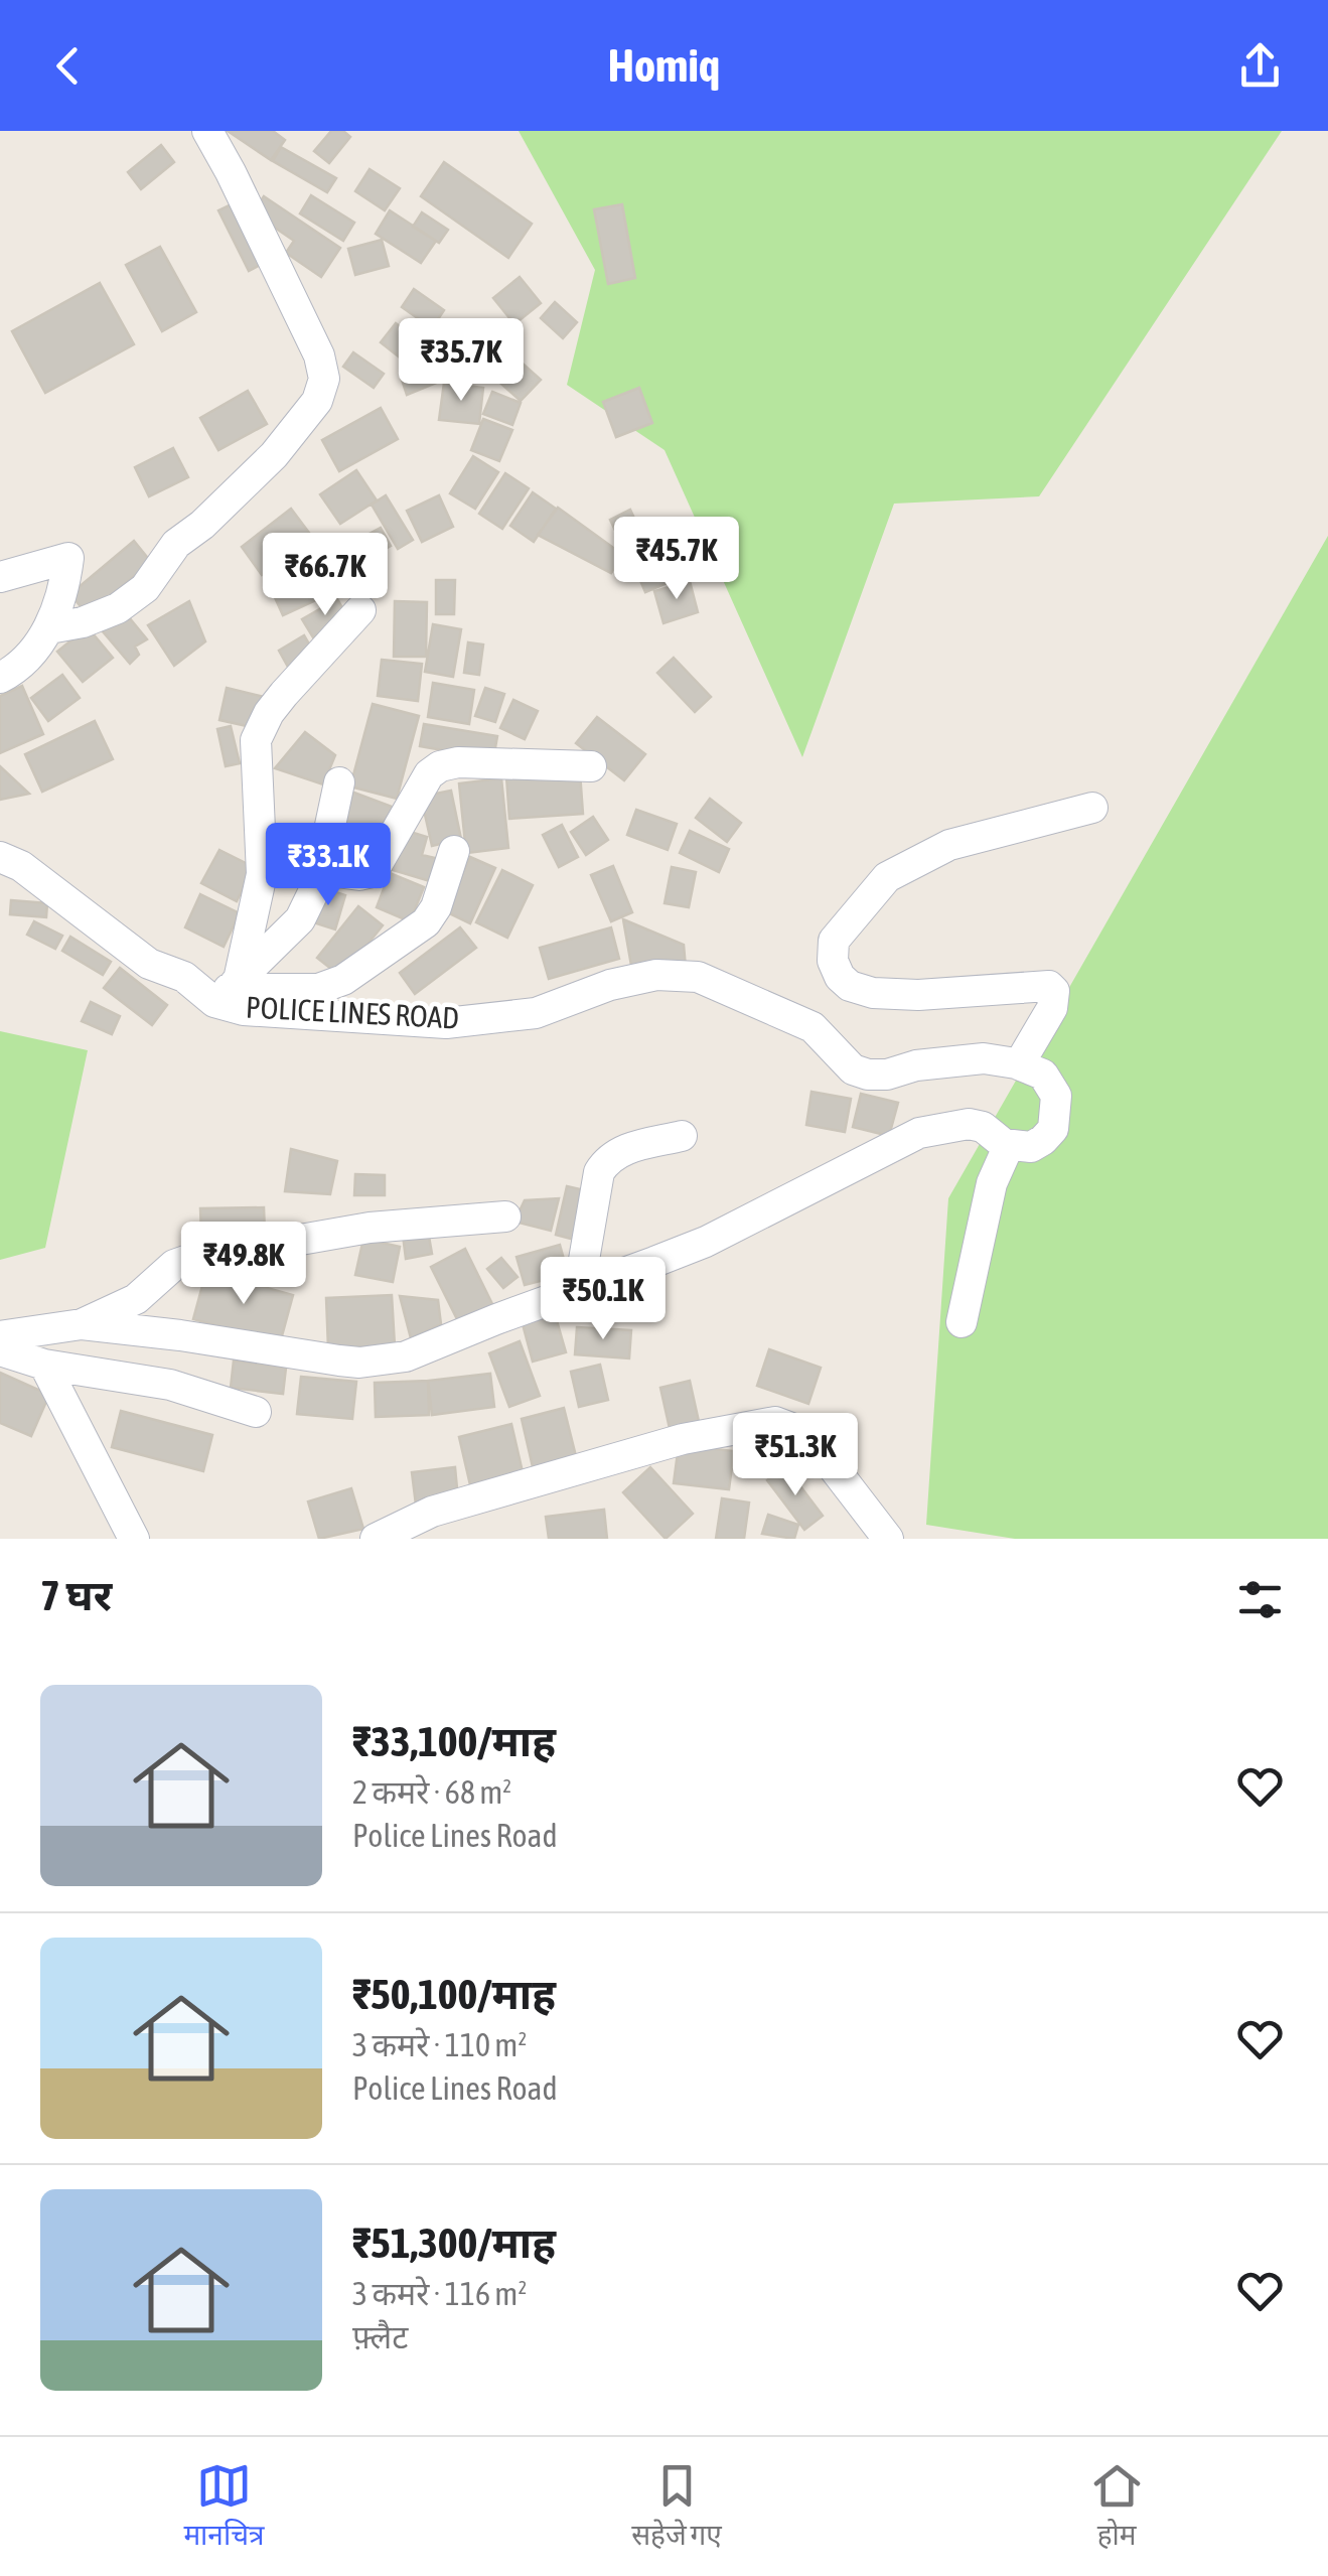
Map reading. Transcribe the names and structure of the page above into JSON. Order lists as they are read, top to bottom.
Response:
{
  "streets": {
    "street": ["POLICE LINES ROAD"]
  },
  "page": {
    "header": "Homiq",
    "price": [
      "₹35.7K",
      "₹45.7K",
      "₹66.7K",
      "₹33.1K",
      "₹49.8K",
      "₹50.1K",
      "₹51.3K"
    ],
    "heading": "7 घर",
    "list": [
      {
        "name": "₹33,100/माह",
        "note": "2 कमरे · 68 m² · Police Lines Road"
      },
      {
        "name": "₹50,100/माह",
        "note": "3 कमरे · 110 m² · Police Lines Road"
      },
      {
        "name": "₹51,300/माह",
        "note": "3 कमरे · 116 m² · फ़्लैट"
      }
    ],
    "tabs": ["मानचित्र", "सहेजे गए", "होम"]
  }
}
